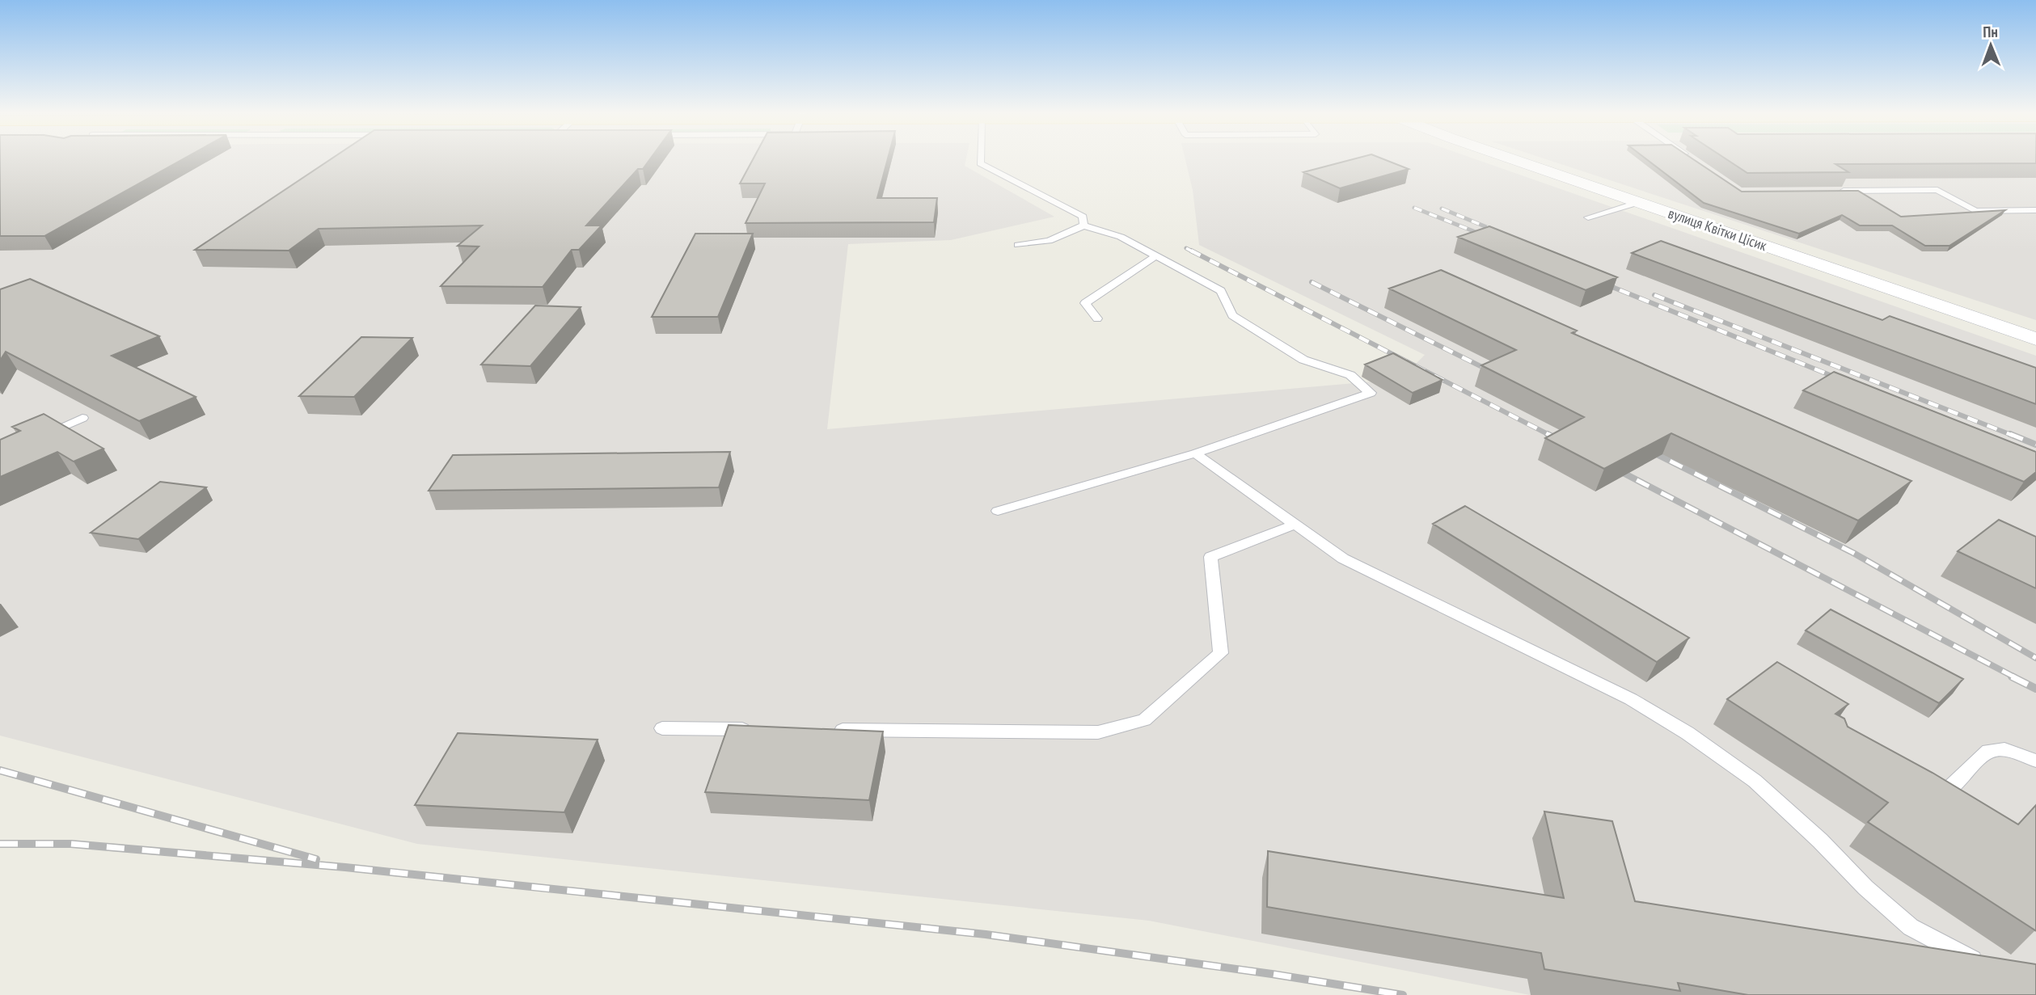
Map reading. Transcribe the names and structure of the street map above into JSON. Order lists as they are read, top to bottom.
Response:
{
  "streets": {
    "street": ["вулиця Квітки Цісик"]
  },
  "north": "top"
}
